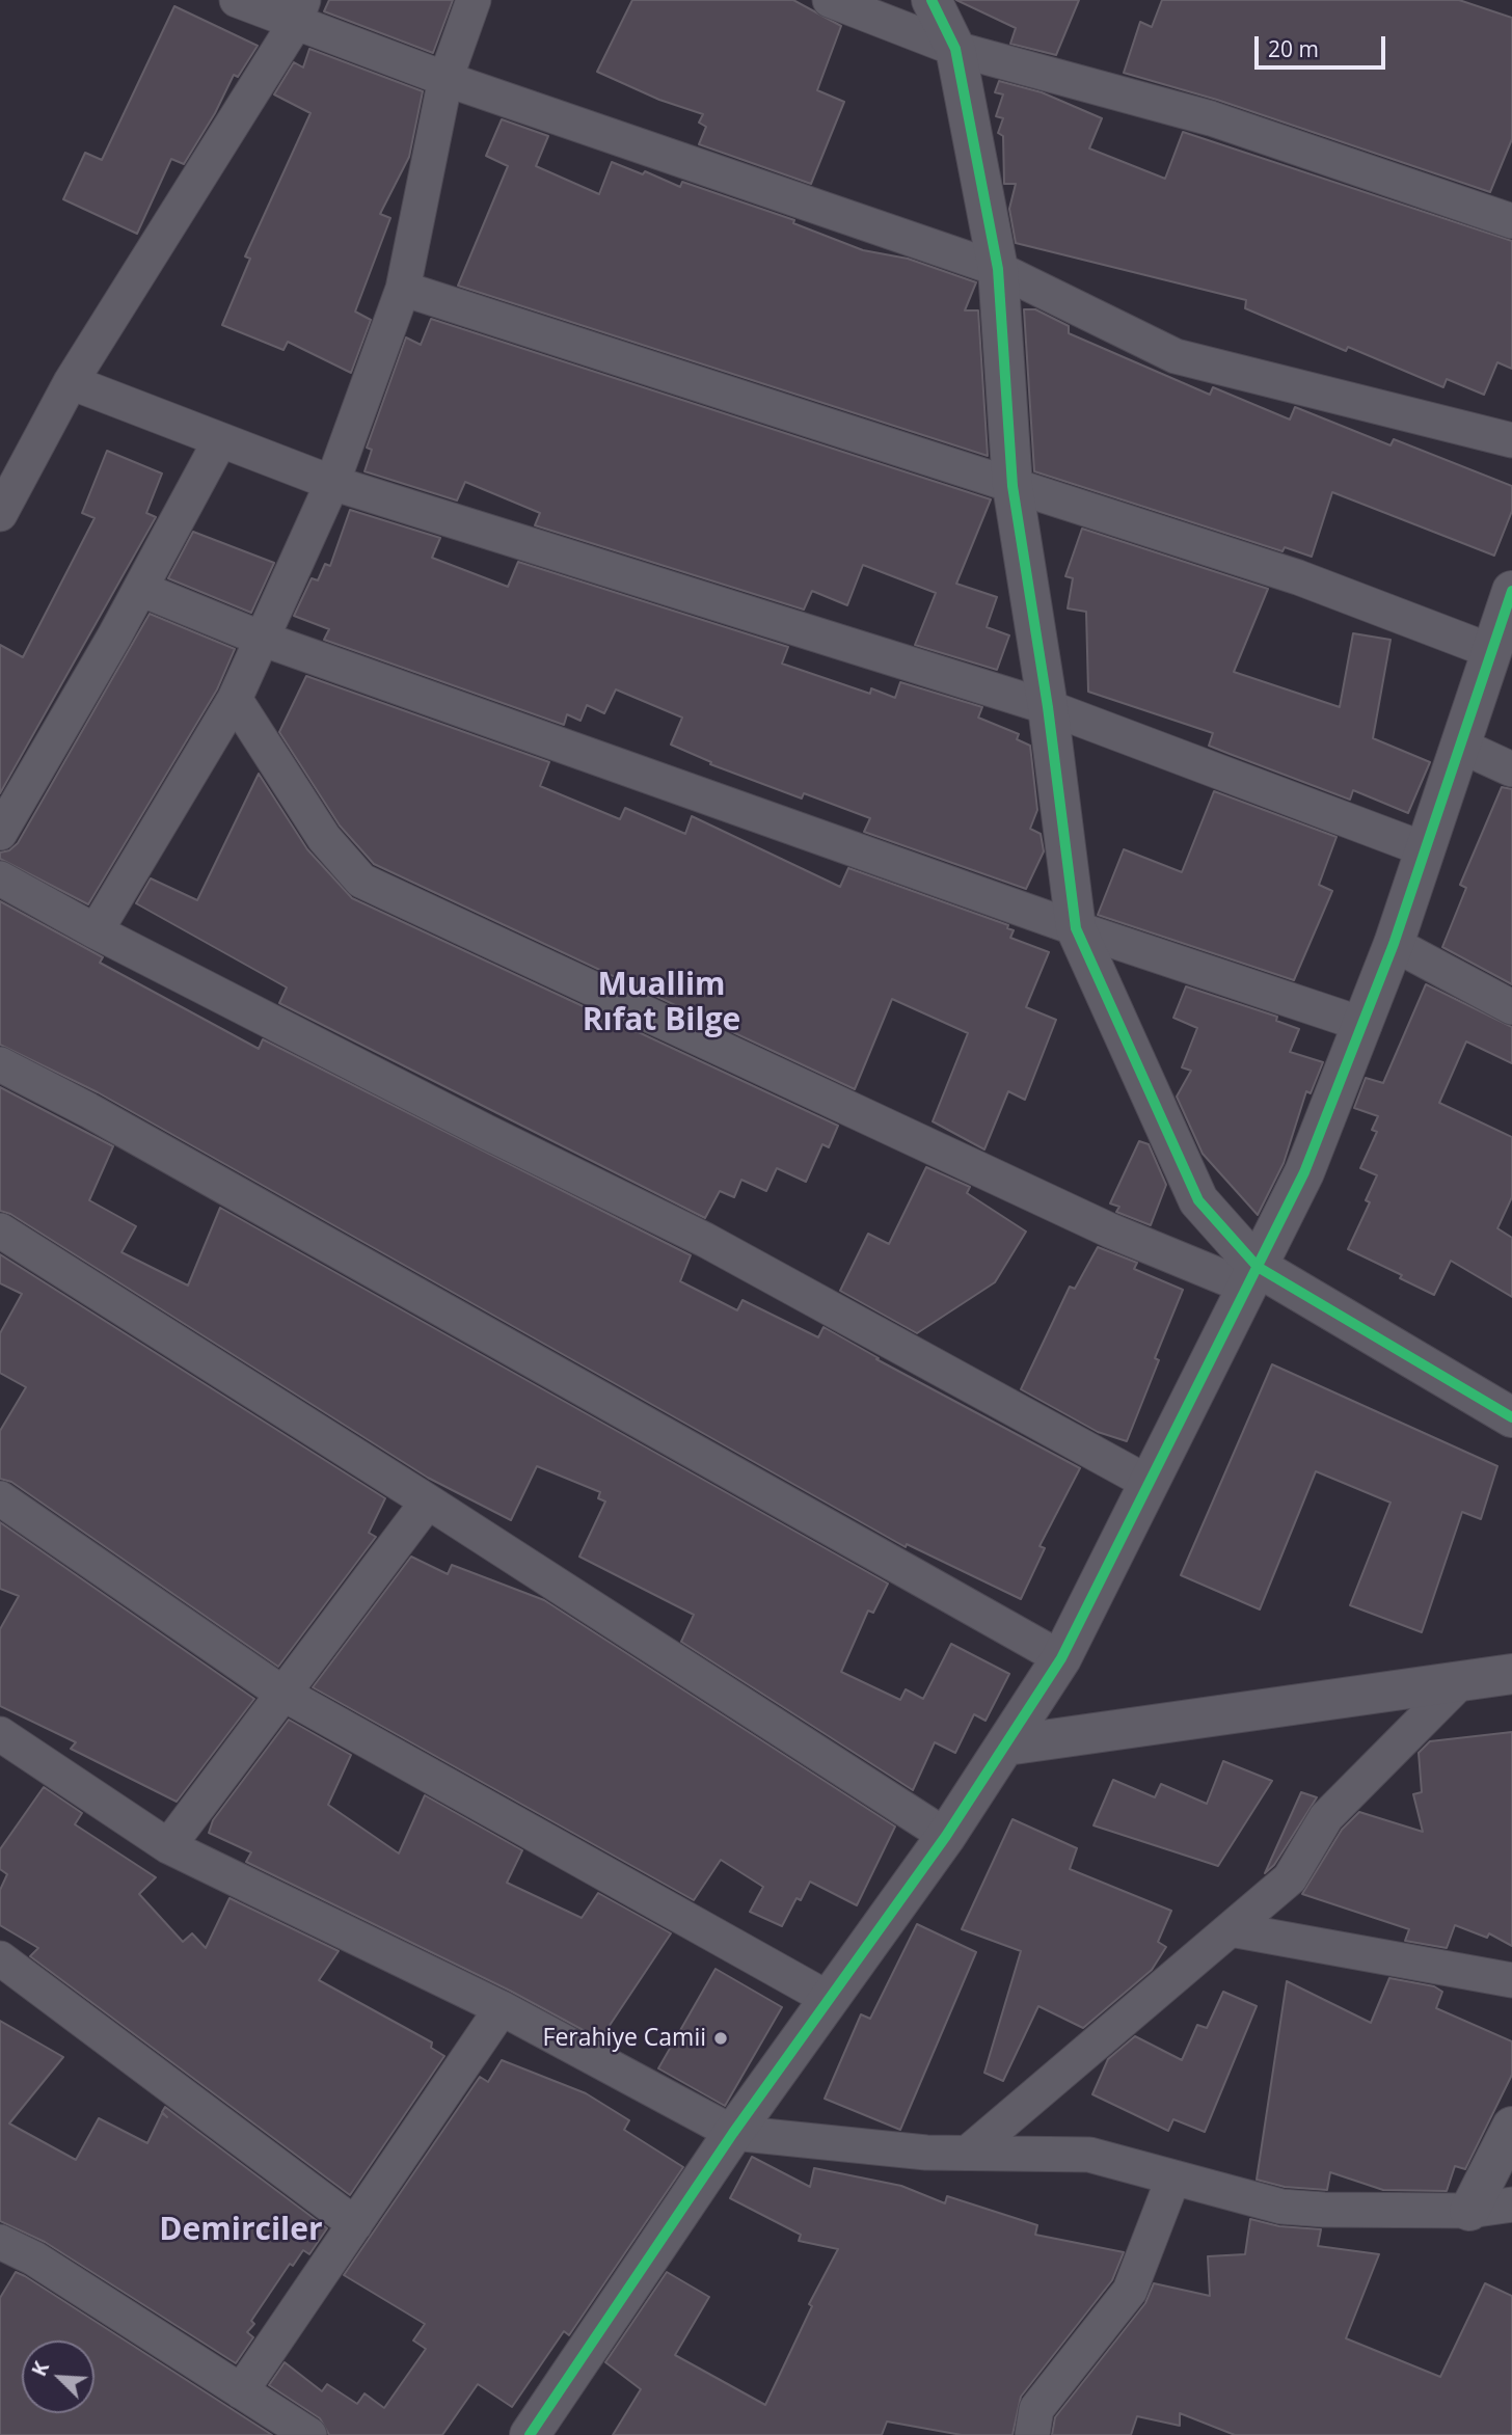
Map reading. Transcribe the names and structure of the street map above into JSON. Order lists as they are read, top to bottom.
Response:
{
  "districts": ["Muallim Rıfat Bilge", "Demirciler"],
  "places": ["Ferahiye Camii"],
  "scale_bar": "20 m",
  "north": "top left"
}
